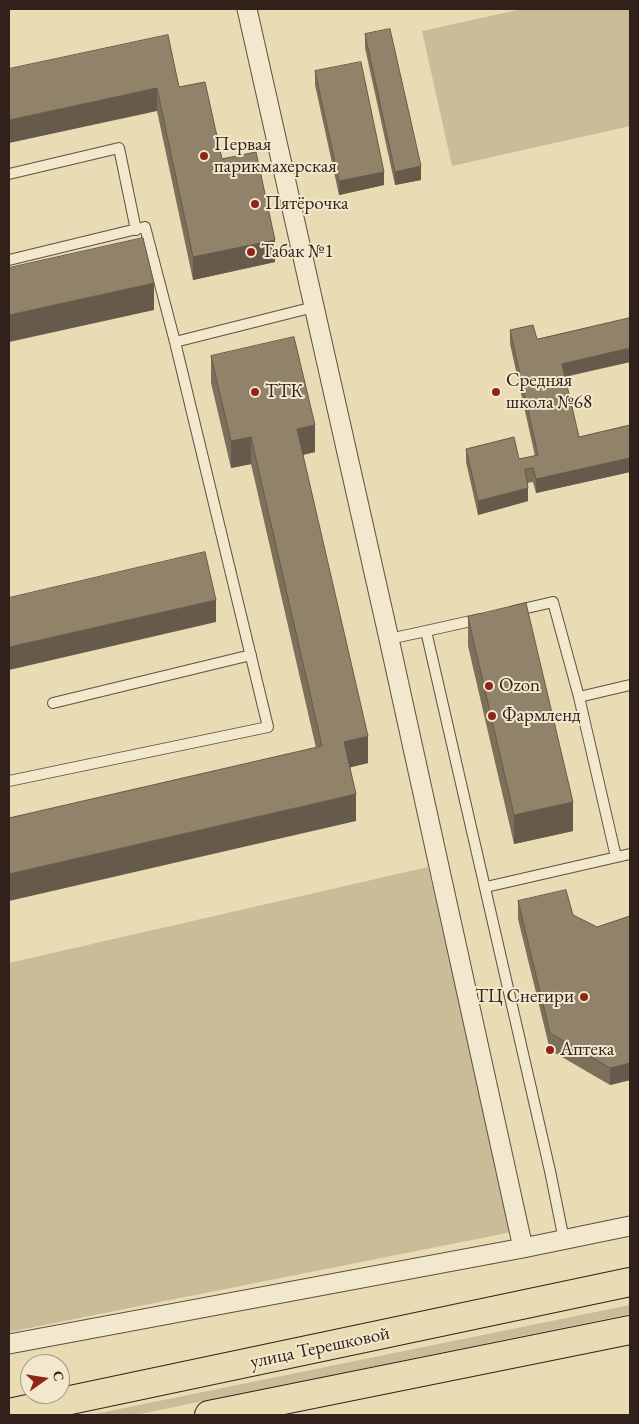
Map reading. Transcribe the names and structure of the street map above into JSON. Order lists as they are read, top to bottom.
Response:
{
  "streets": {
    "main road": ["улица Терешковой"]
  },
  "places": [
    "Первая парикмахерская",
    "Пятёрочка",
    "Табак №1",
    "ТТК",
    "Средняя школа №68",
    "Ozon",
    "Фармленд",
    "ТЦ Снегири",
    "Аптека"
  ],
  "north": "right"
}
